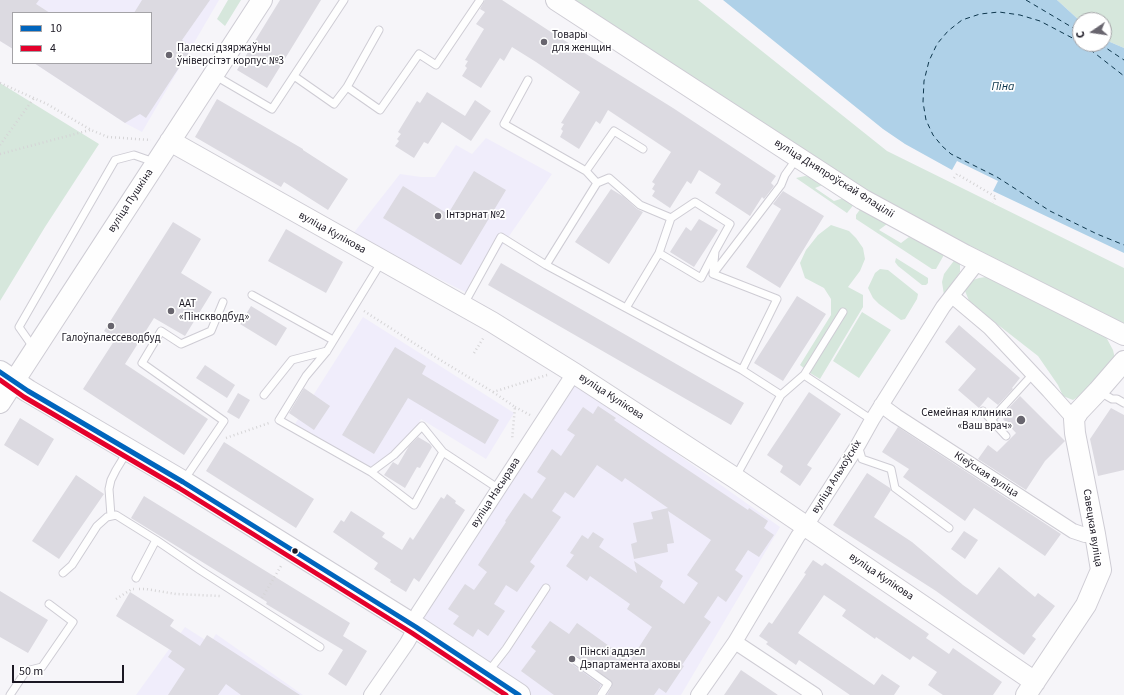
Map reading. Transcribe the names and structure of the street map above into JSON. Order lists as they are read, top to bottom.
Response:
{
  "streets": {
    "street": [
      "вуліца Дняпроўскай Флаціліі",
      "вуліца Пушкіна",
      "вуліца Кулікова",
      "Кіеўская вуліца",
      "вуліца Альхоўскіх",
      "вуліца Насырава",
      "Савецкая вуліца"
    ]
  },
  "crossings": [
    ["вуліца Дняпроўскай Флаціліі", "вуліца Альхоўскіх"],
    ["вуліца Пушкіна", "вуліца Кулікова"],
    ["вуліца Кулікова", "вуліца Альхоўскіх"],
    ["вуліца Кулікова", "вуліца Насырава"],
    ["вуліца Кулікова", "Савецкая вуліца"],
    ["Кіеўская вуліца", "вуліца Альхоўскіх"],
    ["Кіеўская вуліца", "Савецкая вуліца"]
  ],
  "water": ["Піна"],
  "places": [
    "Товары для женщин",
    "Палескі дзяржаўны ўніверсітэт корпус №3",
    "Інтэрнат №2",
    "ААТ «Пінскводбуд»",
    "Галоўпалессеводбуд",
    "Семейная клиника «Ваш врач»",
    "Пінскі аддзел Дэпартамента аховы"
  ],
  "lines": ["transit line 10", "transit line 4"],
  "legend": ["10", "4"],
  "scale_bar": "50 m",
  "north": "left"
}
